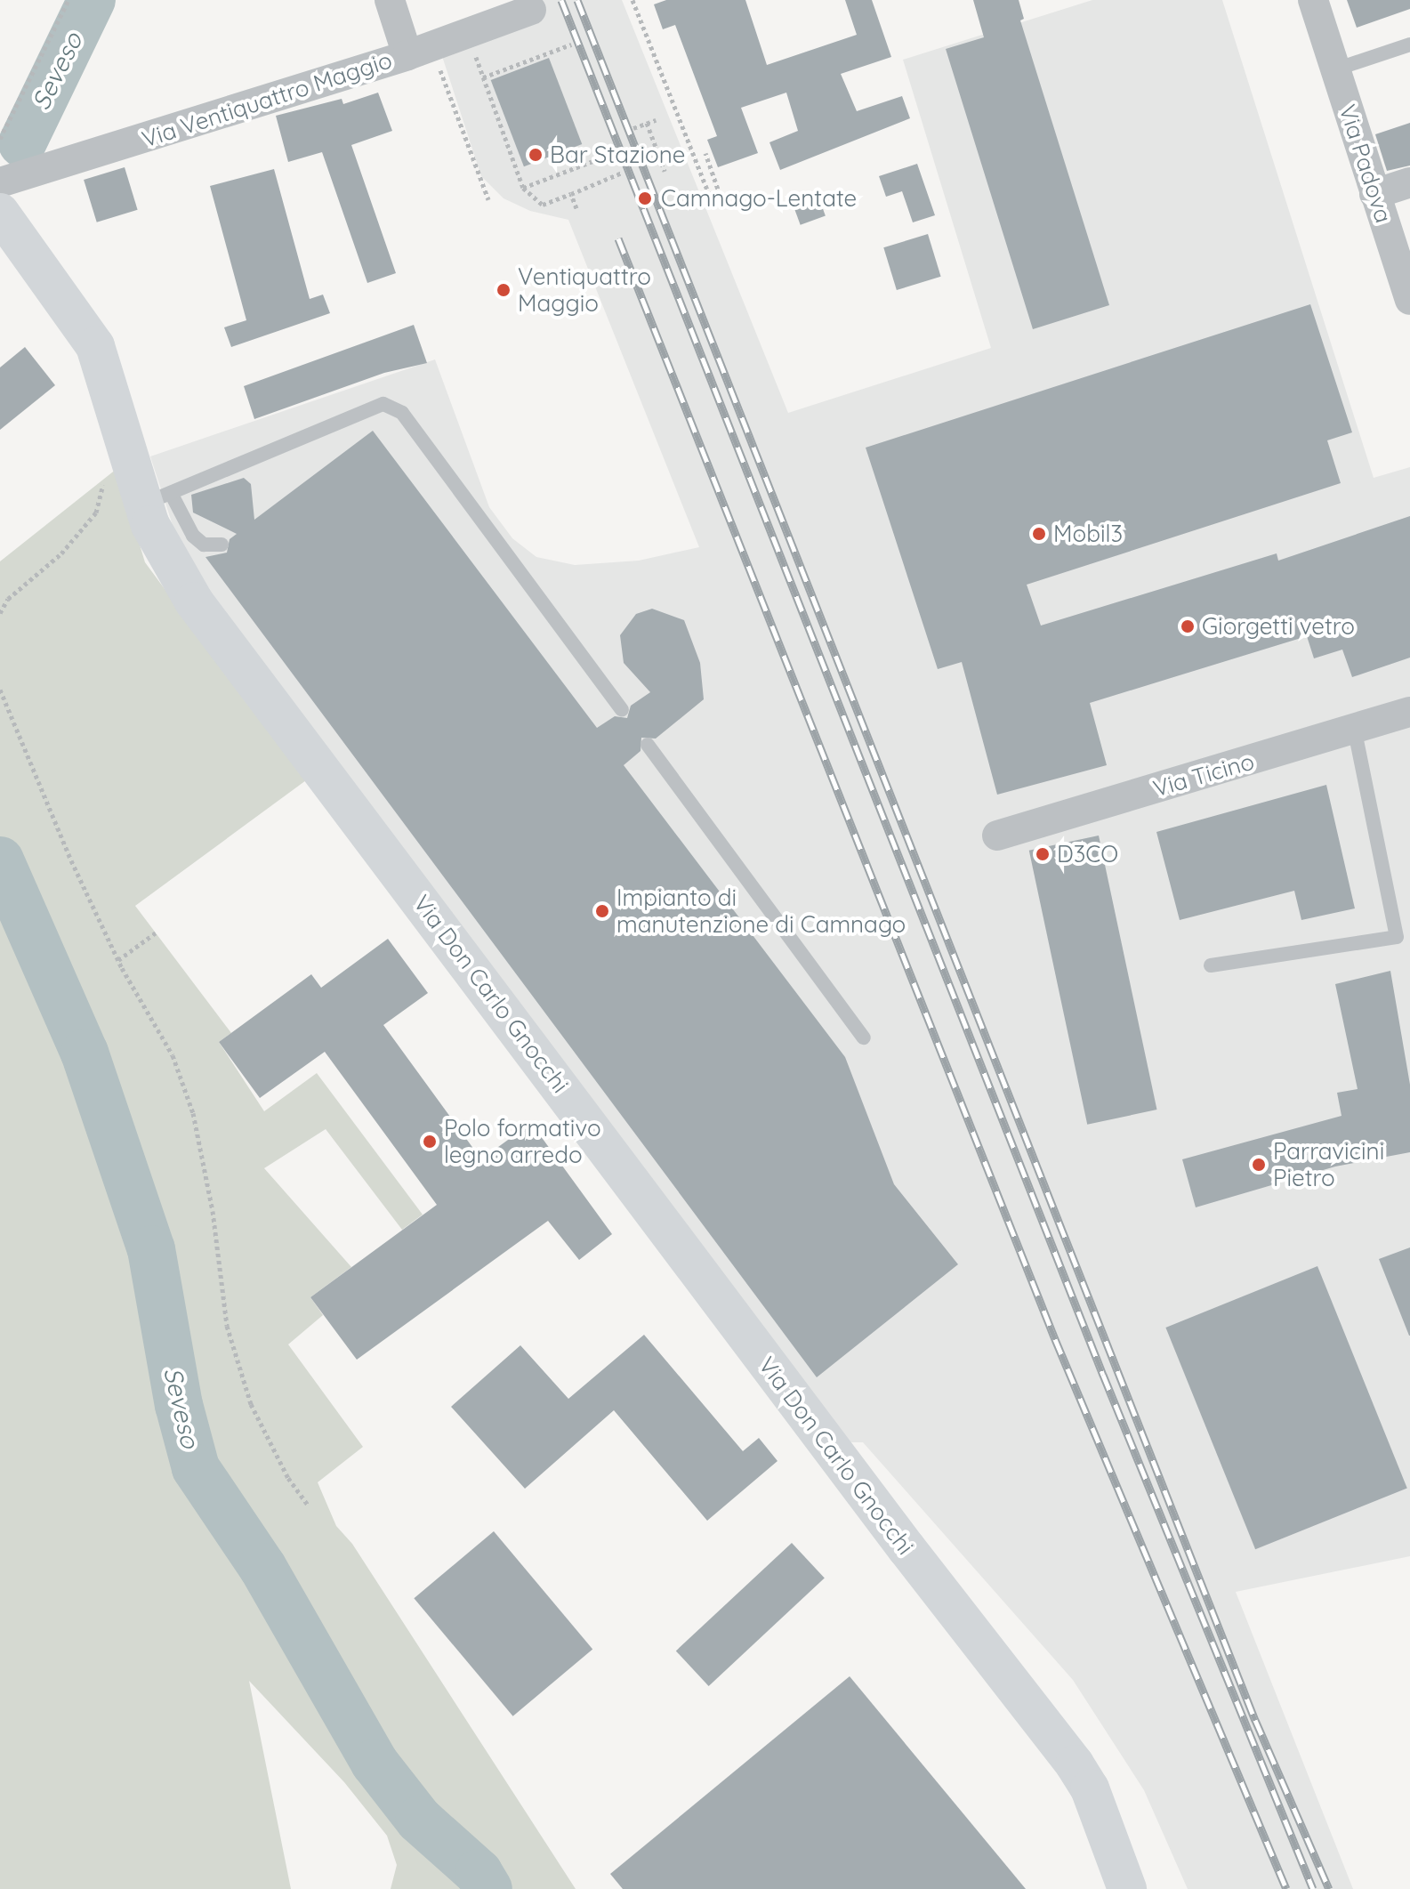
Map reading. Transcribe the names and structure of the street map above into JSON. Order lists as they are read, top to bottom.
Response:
{
  "streets": {
    "street": [
      "Via Ventiquattro Maggio",
      "Via Padova",
      "Via Ticino",
      "Via Don Carlo Gnocchi"
    ]
  },
  "water": ["Seveso"],
  "places": [
    "Bar Stazione",
    "Camnago-Lentate",
    "Ventiquattro Maggio",
    "Mobil3",
    "Giorgetti vetro",
    "D3CO",
    "Impianto di manutenzione di Camnago",
    "Polo formativo legno arredo",
    "Parravicini Pietro"
  ]
}
